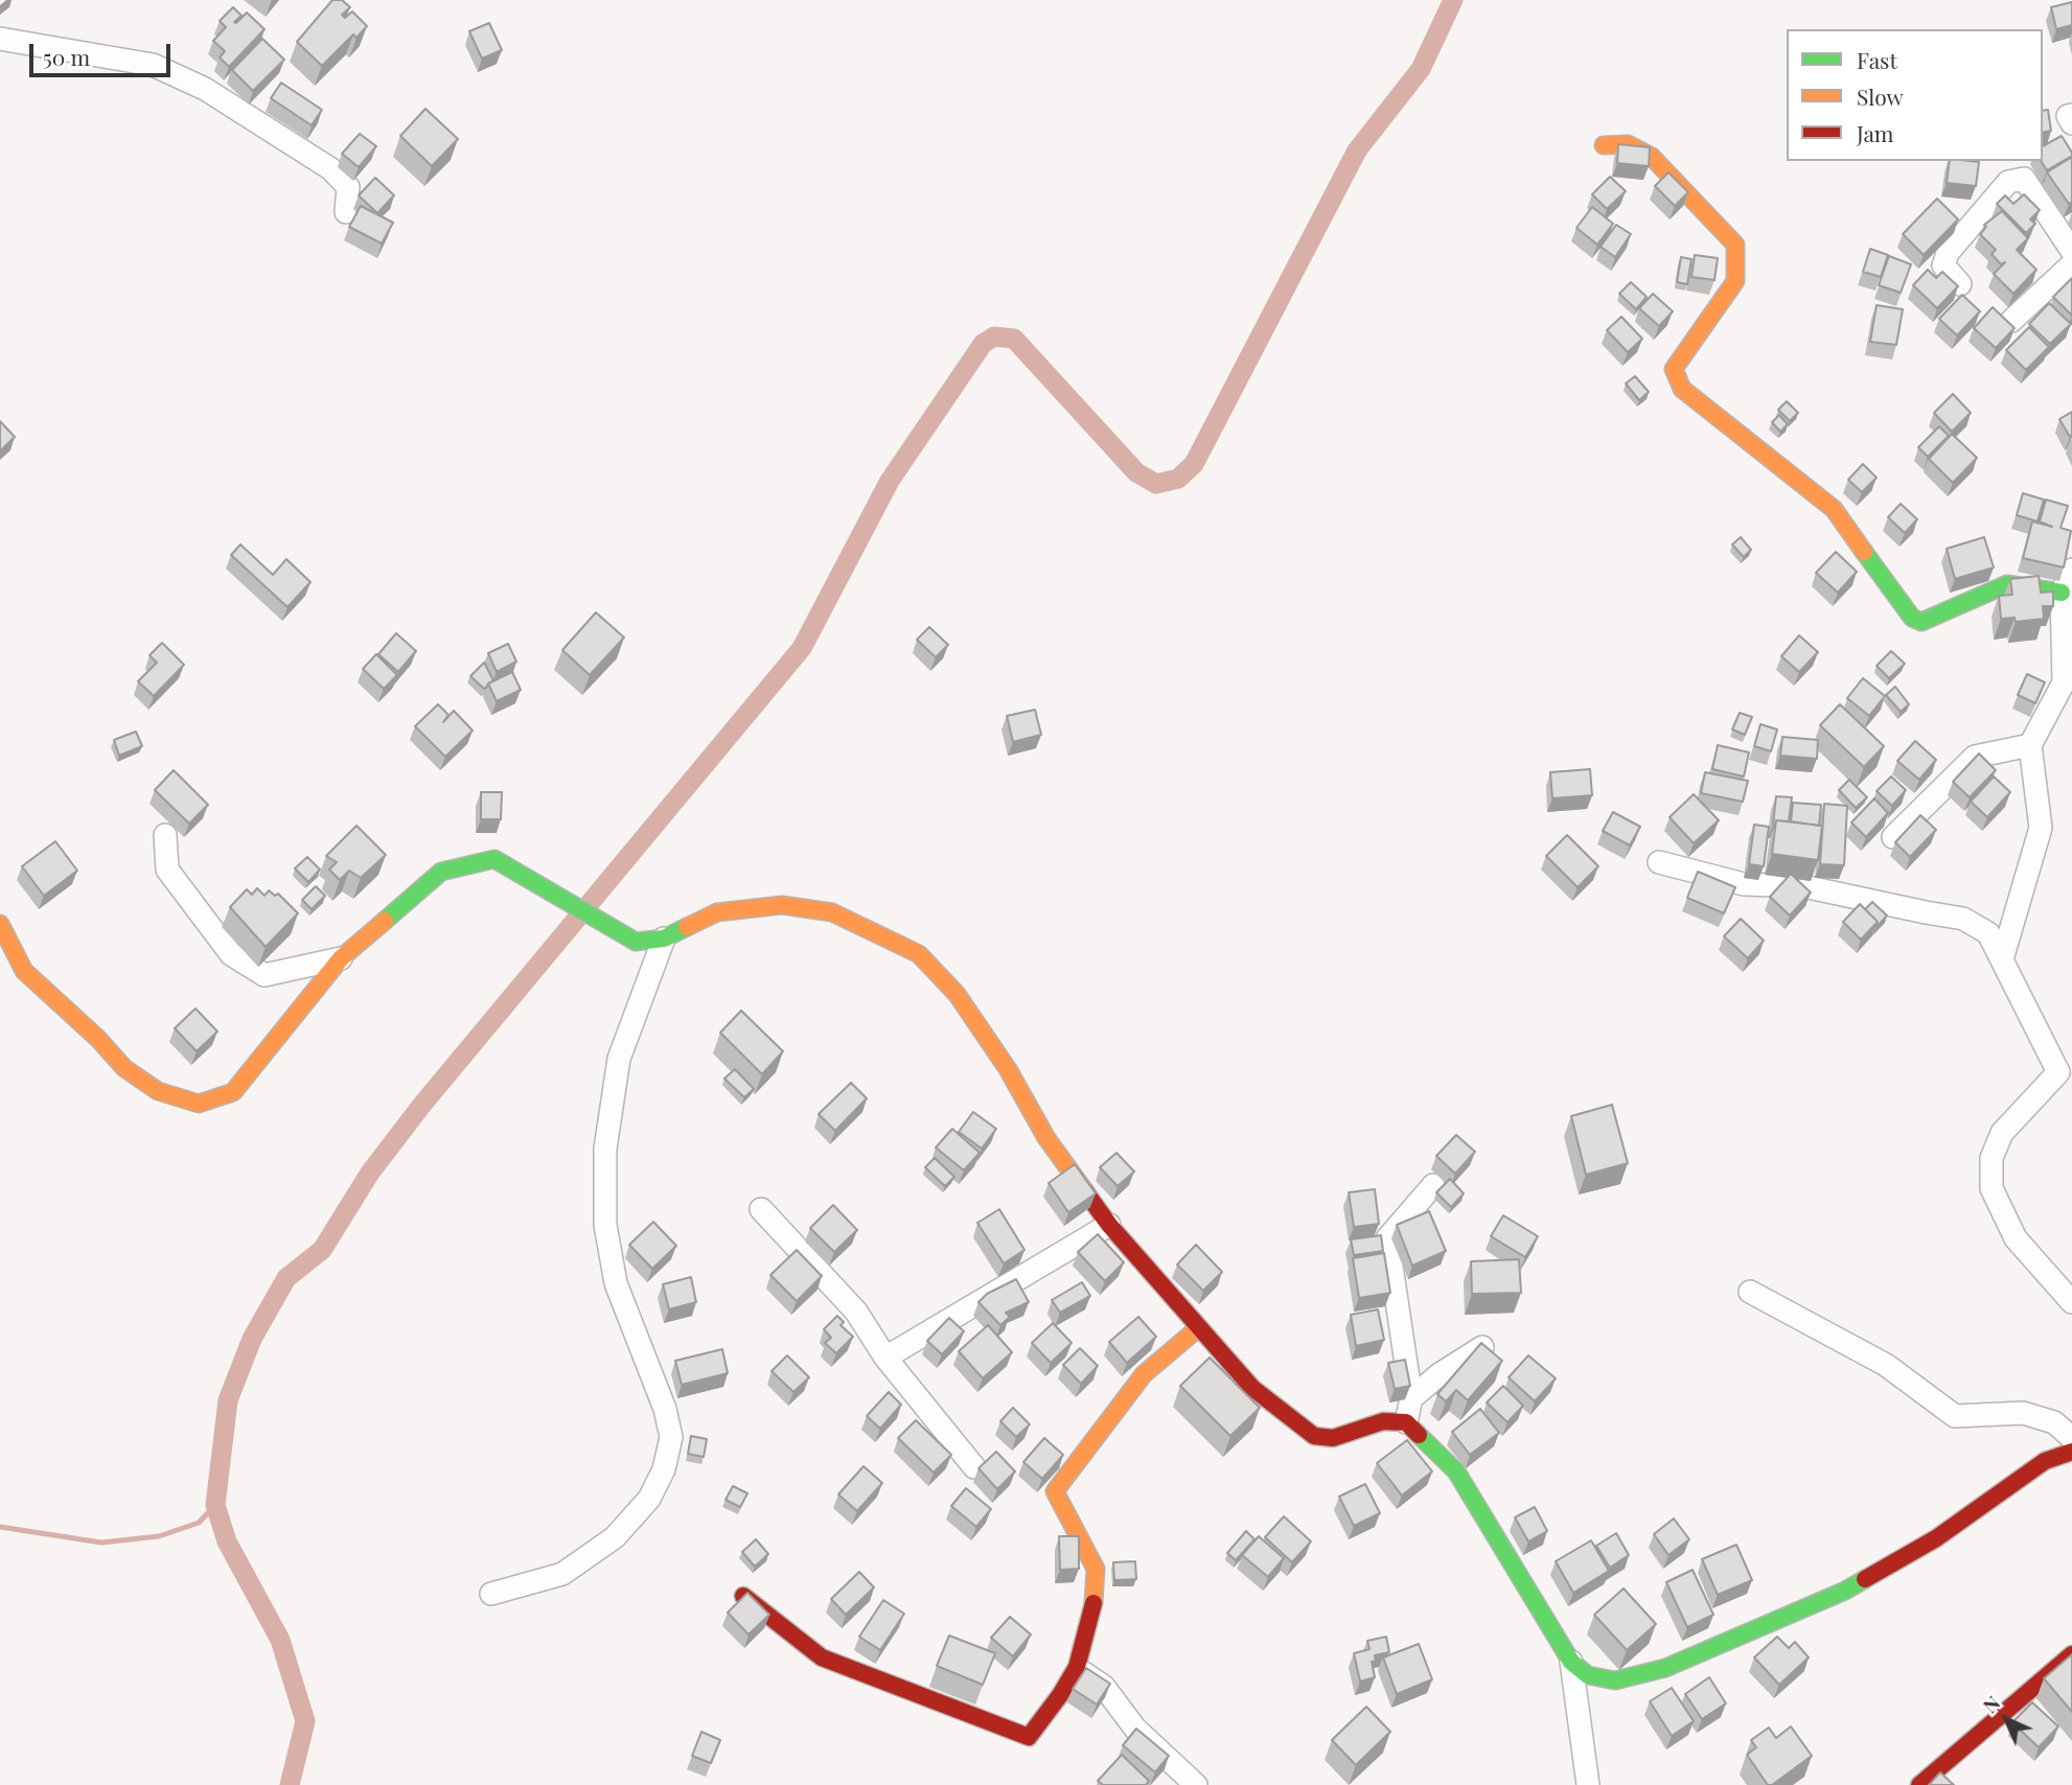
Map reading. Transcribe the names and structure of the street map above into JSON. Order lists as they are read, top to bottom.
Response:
{
  "legend": ["Fast", "Slow", "Jam"],
  "scale_bar": "50 m",
  "north": "top left"
}
